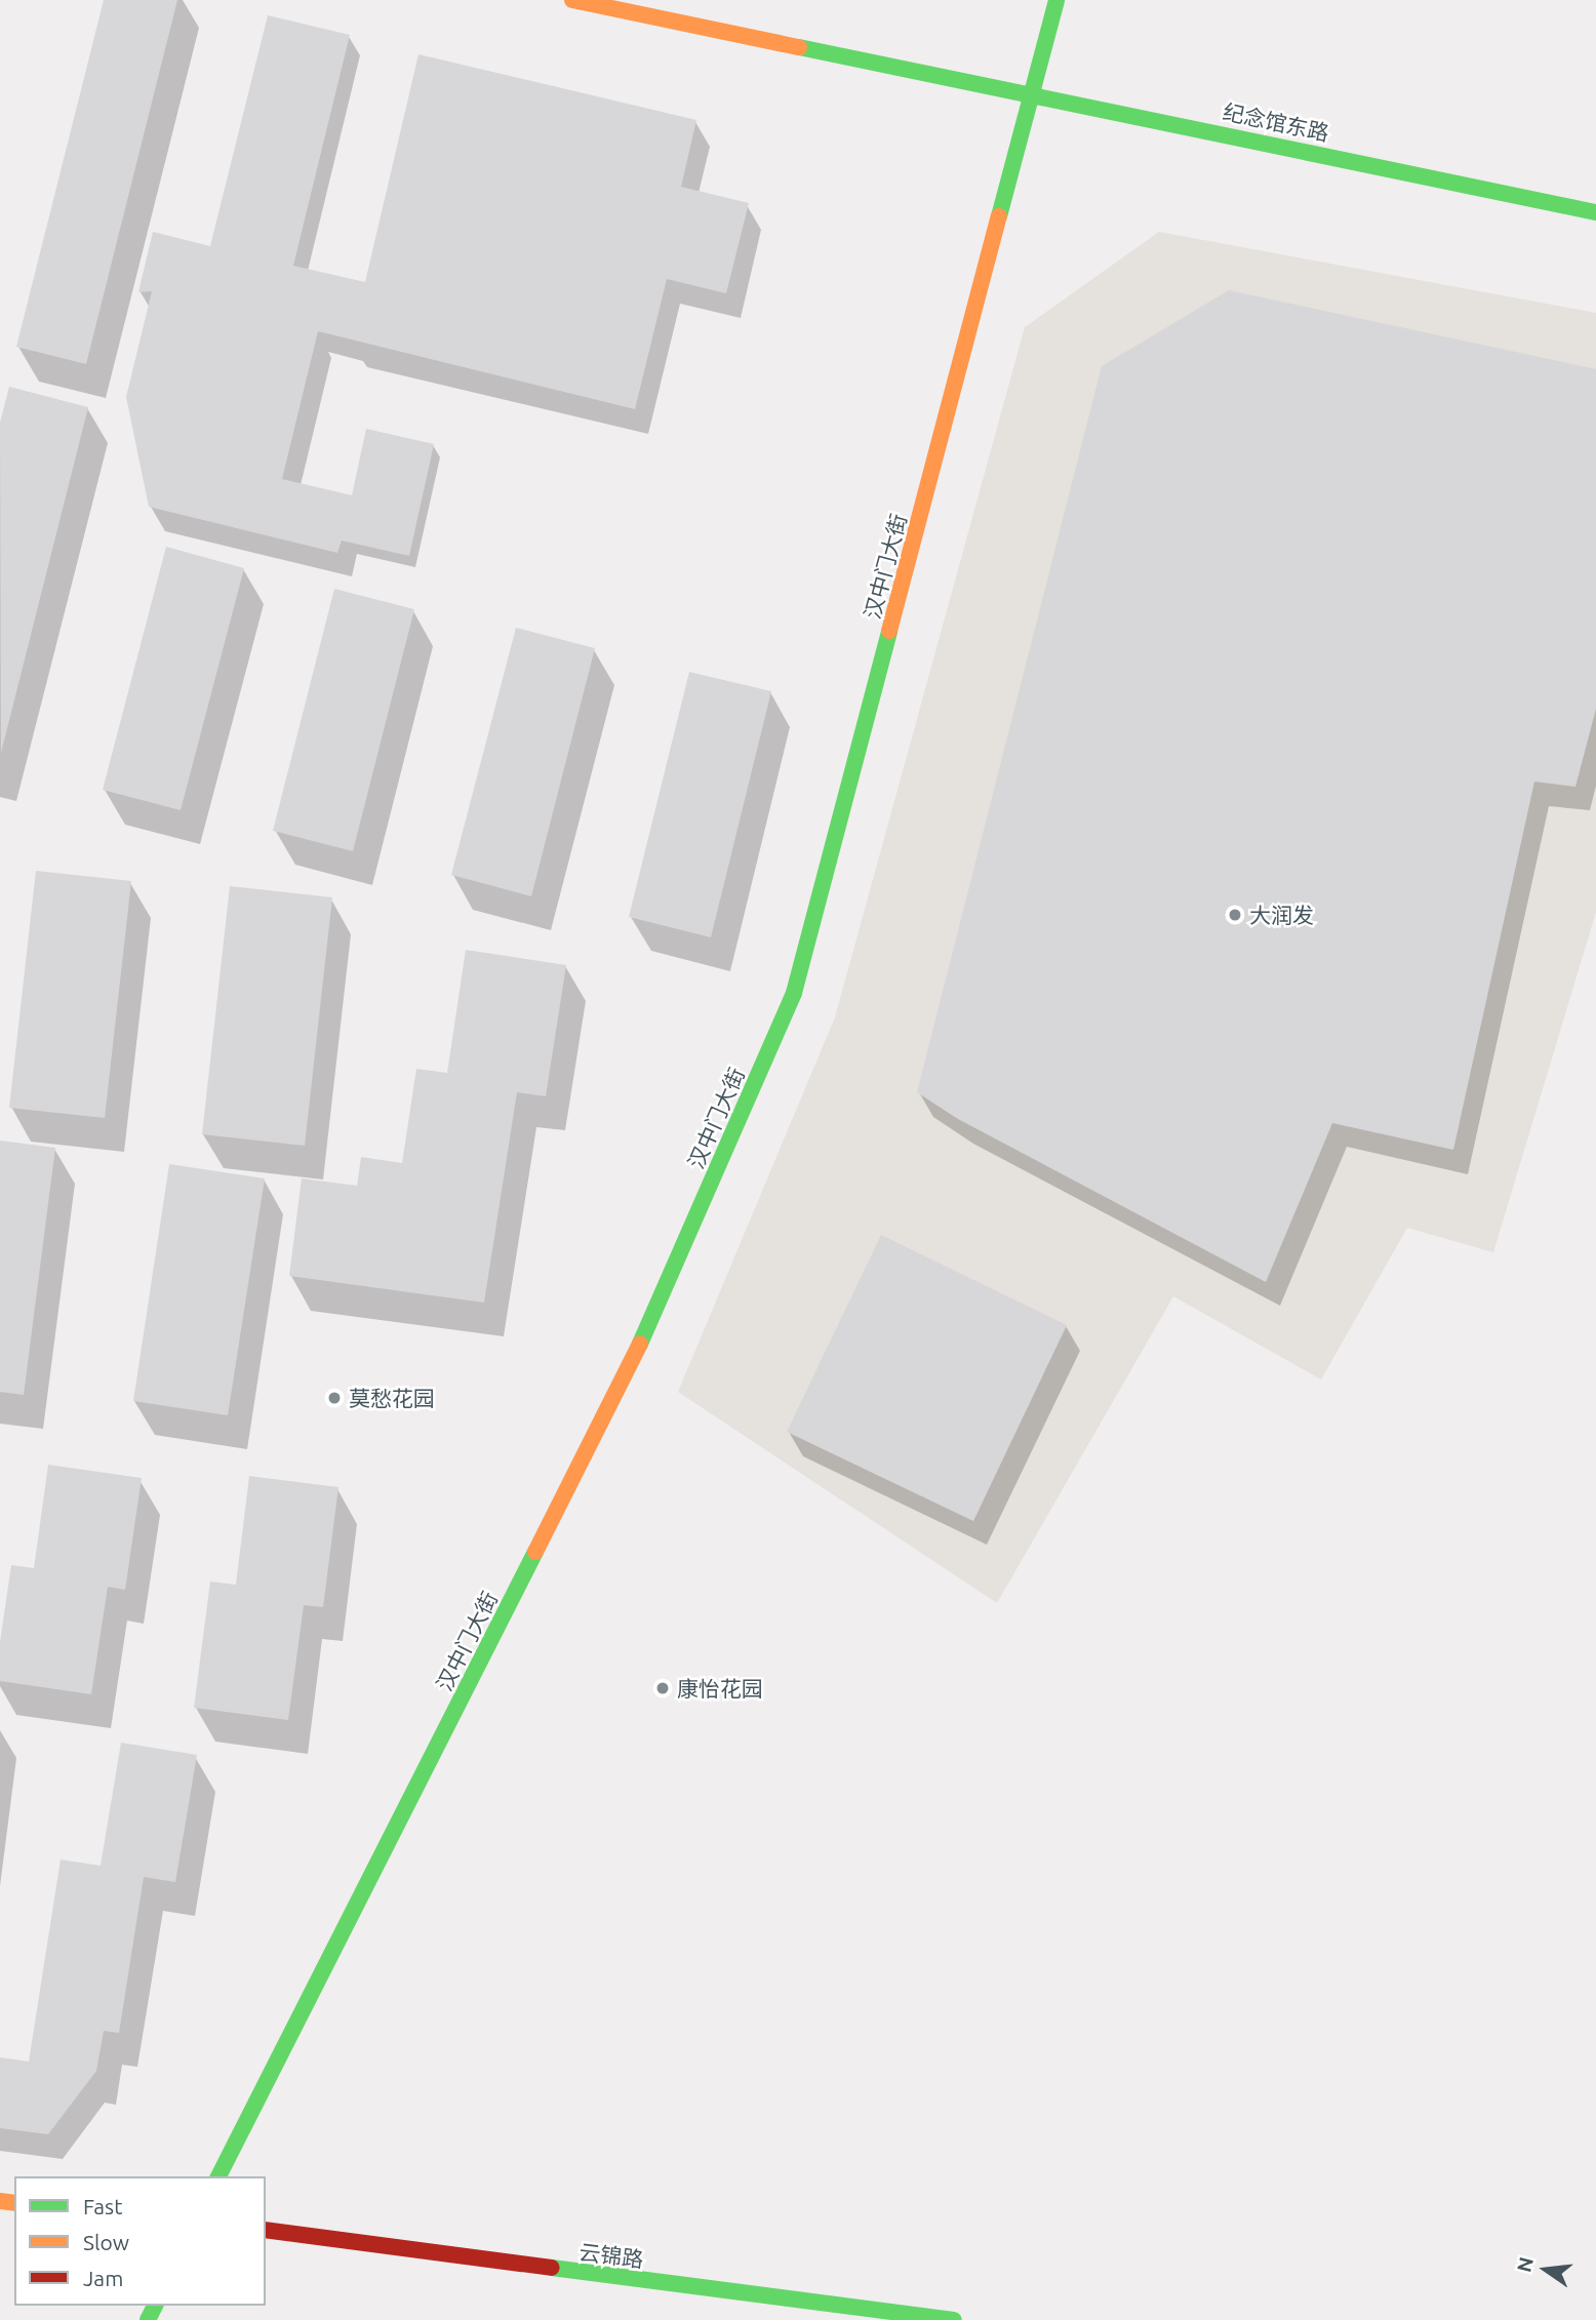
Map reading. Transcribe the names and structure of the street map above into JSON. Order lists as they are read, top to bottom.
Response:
{
  "streets": {
    "main road": ["纪念馆东路", "汉中门大街", "云锦路"]
  },
  "crossings": [
    ["纪念馆东路", "汉中门大街"]
  ],
  "places": ["大润发", "莫愁花园", "康怡花园"],
  "legend": ["Fast", "Slow", "Jam"],
  "north": "left"
}
